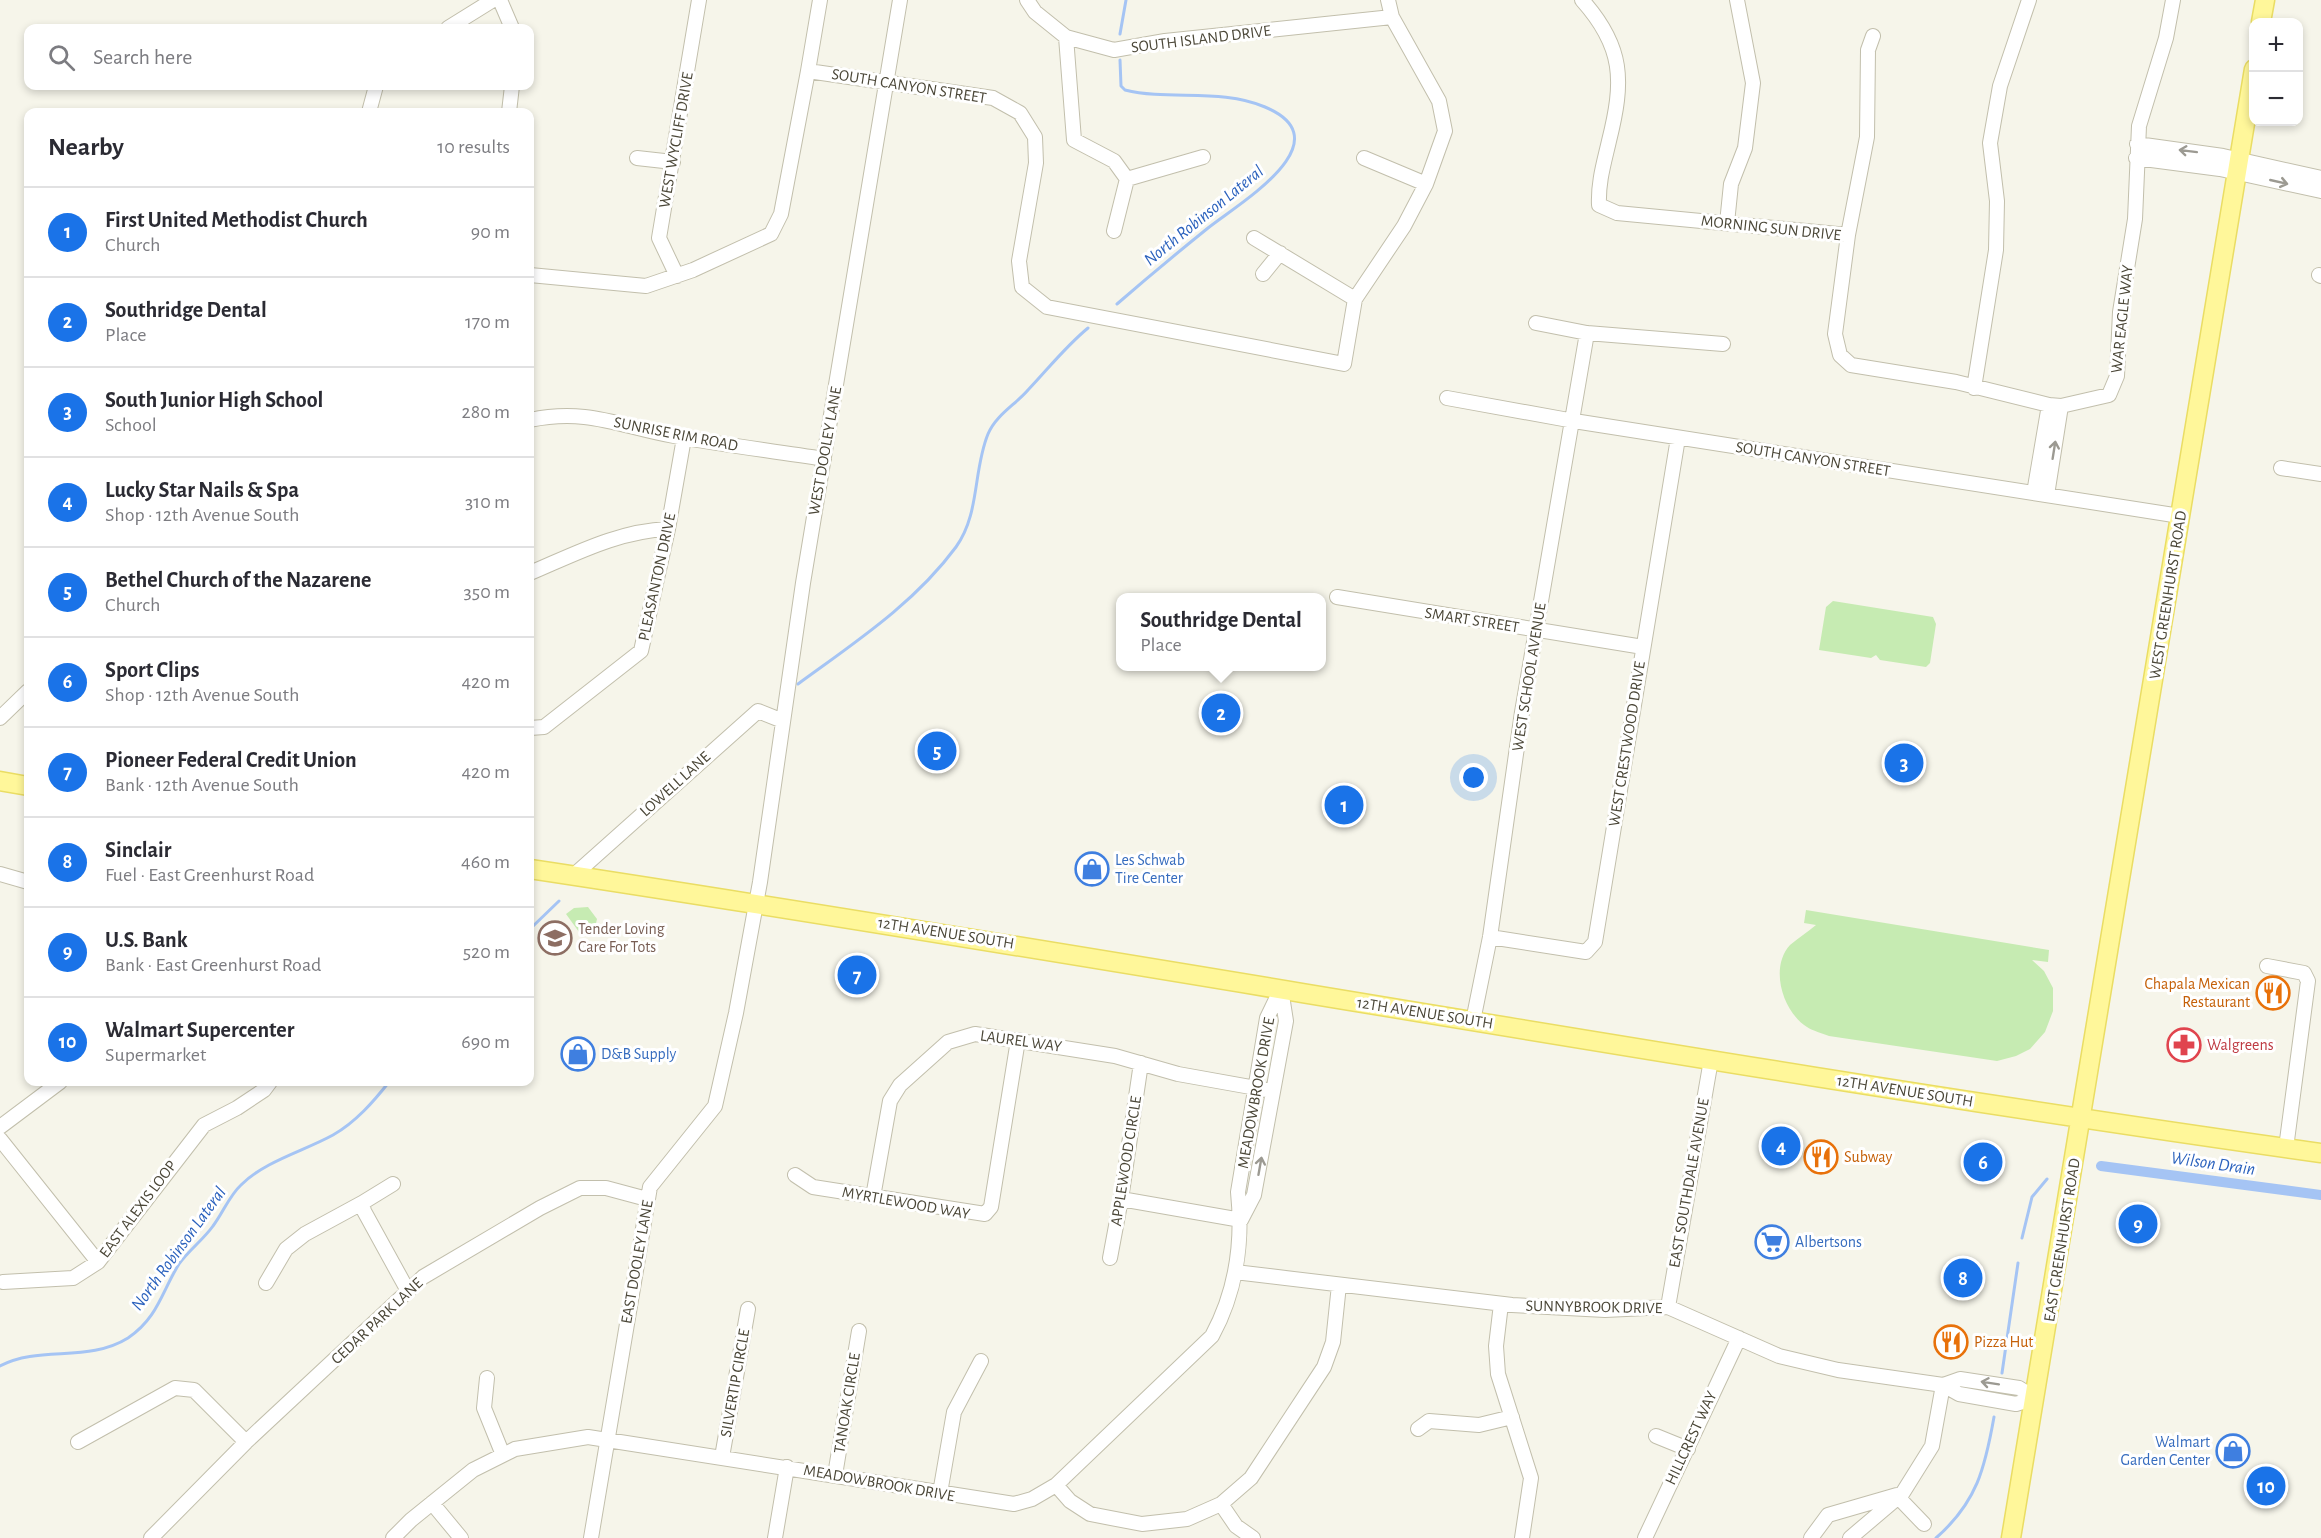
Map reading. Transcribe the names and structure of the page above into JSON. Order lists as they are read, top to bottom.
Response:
{
  "streets": {
    "main road": ["WEST GREENHURST ROAD", "12TH AVENUE SOUTH", "EAST GREENHURST ROAD"],
    "street": [
      "SOUTH ISLAND DRIVE",
      "SOUTH CANYON STREET",
      "WEST WYCLIFF DRIVE",
      "MORNING SUN DRIVE",
      "WAR EAGLE WAY",
      "SUNRISE RIM ROAD",
      "WEST DOOLEY LANE",
      "PLEASANTON DRIVE",
      "SMART STREET",
      "WEST SCHOOL AVENUE",
      "WEST CRESTWOOD DRIVE",
      "LOWELL LANE",
      "LAUREL WAY",
      "MEADOWBROOK DRIVE",
      "APPLEWOOD CIRCLE",
      "EAST SOUTHDALE AVENUE",
      "MYRTLEWOOD WAY",
      "EAST ALEXIS LOOP",
      "EAST DOOLEY LANE",
      "SUNNYBROOK DRIVE",
      "CEDAR PARK LANE",
      "SILVERTIP CIRCLE",
      "TANOAK CIRCLE",
      "HILLCREST WAY"
    ]
  },
  "crossings": [
    ["SOUTH CANYON STREET", "WEST WYCLIFF DRIVE"],
    ["SOUTH CANYON STREET", "WEST DOOLEY LANE"],
    ["SOUTH CANYON STREET", "WEST GREENHURST ROAD"],
    ["SOUTH CANYON STREET", "WEST SCHOOL AVENUE"],
    ["SOUTH CANYON STREET", "WEST CRESTWOOD DRIVE"],
    ["MORNING SUN DRIVE", "WAR EAGLE WAY"],
    ["SUNRISE RIM ROAD", "WEST DOOLEY LANE"],
    ["SUNRISE RIM ROAD", "PLEASANTON DRIVE"],
    ["WEST DOOLEY LANE", "LOWELL LANE"],
    ["WEST DOOLEY LANE", "12TH AVENUE SOUTH"],
    ["WEST DOOLEY LANE", "EAST DOOLEY LANE"],
    ["WEST GREENHURST ROAD", "12TH AVENUE SOUTH"],
    ["WEST GREENHURST ROAD", "EAST GREENHURST ROAD"],
    ["SMART STREET", "WEST SCHOOL AVENUE"],
    ["SMART STREET", "WEST CRESTWOOD DRIVE"],
    ["WEST SCHOOL AVENUE", "WEST CRESTWOOD DRIVE"],
    ["WEST SCHOOL AVENUE", "12TH AVENUE SOUTH"],
    ["LOWELL LANE", "12TH AVENUE SOUTH"],
    ["12TH AVENUE SOUTH", "MEADOWBROOK DRIVE"],
    ["12TH AVENUE SOUTH", "EAST SOUTHDALE AVENUE"],
    ["12TH AVENUE SOUTH", "EAST GREENHURST ROAD"],
    ["12TH AVENUE SOUTH", "EAST DOOLEY LANE"],
    ["LAUREL WAY", "MEADOWBROOK DRIVE"],
    ["LAUREL WAY", "APPLEWOOD CIRCLE"],
    ["LAUREL WAY", "MYRTLEWOOD WAY"],
    ["MEADOWBROOK DRIVE", "EAST DOOLEY LANE"],
    ["MEADOWBROOK DRIVE", "SUNNYBROOK DRIVE"],
    ["MEADOWBROOK DRIVE", "SILVERTIP CIRCLE"],
    ["MEADOWBROOK DRIVE", "TANOAK CIRCLE"],
    ["EAST SOUTHDALE AVENUE", "SUNNYBROOK DRIVE"],
    ["EAST GREENHURST ROAD", "SUNNYBROOK DRIVE"],
    ["EAST DOOLEY LANE", "CEDAR PARK LANE"],
    ["SUNNYBROOK DRIVE", "HILLCREST WAY"]
  ],
  "water": ["North Robinson Lateral", "Wilson Drain"],
  "places": {
    "shop": ["Les Schwab Tire Center", "D&B Supply", "Walmart Garden Center"],
    "school or university": ["Tender Loving Care For Tots"],
    "restaurant": ["Chapala Mexican Restaurant", "Subway", "Pizza Hut"],
    "pharmacy": ["Walgreens"],
    "supermarket": ["Albertsons"]
  },
  "page": {
    "map_buttons": ["+", "−"],
    "search": "Search here",
    "heading": ["Nearby", "10 results"],
    "list": [
      {
        "mark": "1",
        "name": "First United Methodist Church",
        "note": "Church",
        "value": "90 m"
      },
      {
        "mark": "2",
        "name": "Southridge Dental",
        "note": "Place",
        "value": "170 m"
      },
      {
        "mark": "3",
        "name": "South Junior High School",
        "note": "School",
        "value": "280 m"
      },
      {
        "mark": "4",
        "name": "Lucky Star Nails & Spa",
        "note": "Shop · 12th Avenue South",
        "value": "310 m"
      },
      {
        "mark": "5",
        "name": "Bethel Church of the Nazarene",
        "note": "Church",
        "value": "350 m"
      },
      {
        "mark": "6",
        "name": "Sport Clips",
        "note": "Shop · 12th Avenue South",
        "value": "420 m"
      },
      {
        "mark": "7",
        "name": "Pioneer Federal Credit Union",
        "note": "Bank · 12th Avenue South",
        "value": "420 m"
      },
      {
        "mark": "8",
        "name": "Sinclair",
        "note": "Fuel · East Greenhurst Road",
        "value": "460 m"
      },
      {
        "mark": "9",
        "name": "U.S. Bank",
        "note": "Bank · East Greenhurst Road",
        "value": "520 m"
      },
      {
        "mark": "10",
        "name": "Walmart Supercenter",
        "note": "Supermarket",
        "value": "690 m"
      }
    ],
    "popup": ["Southridge Dental", "Place"],
    "pins": [
      "2",
      "5",
      "3",
      "1",
      "7",
      "4",
      "6",
      "9",
      "8",
      "10"
    ]
  }
}
